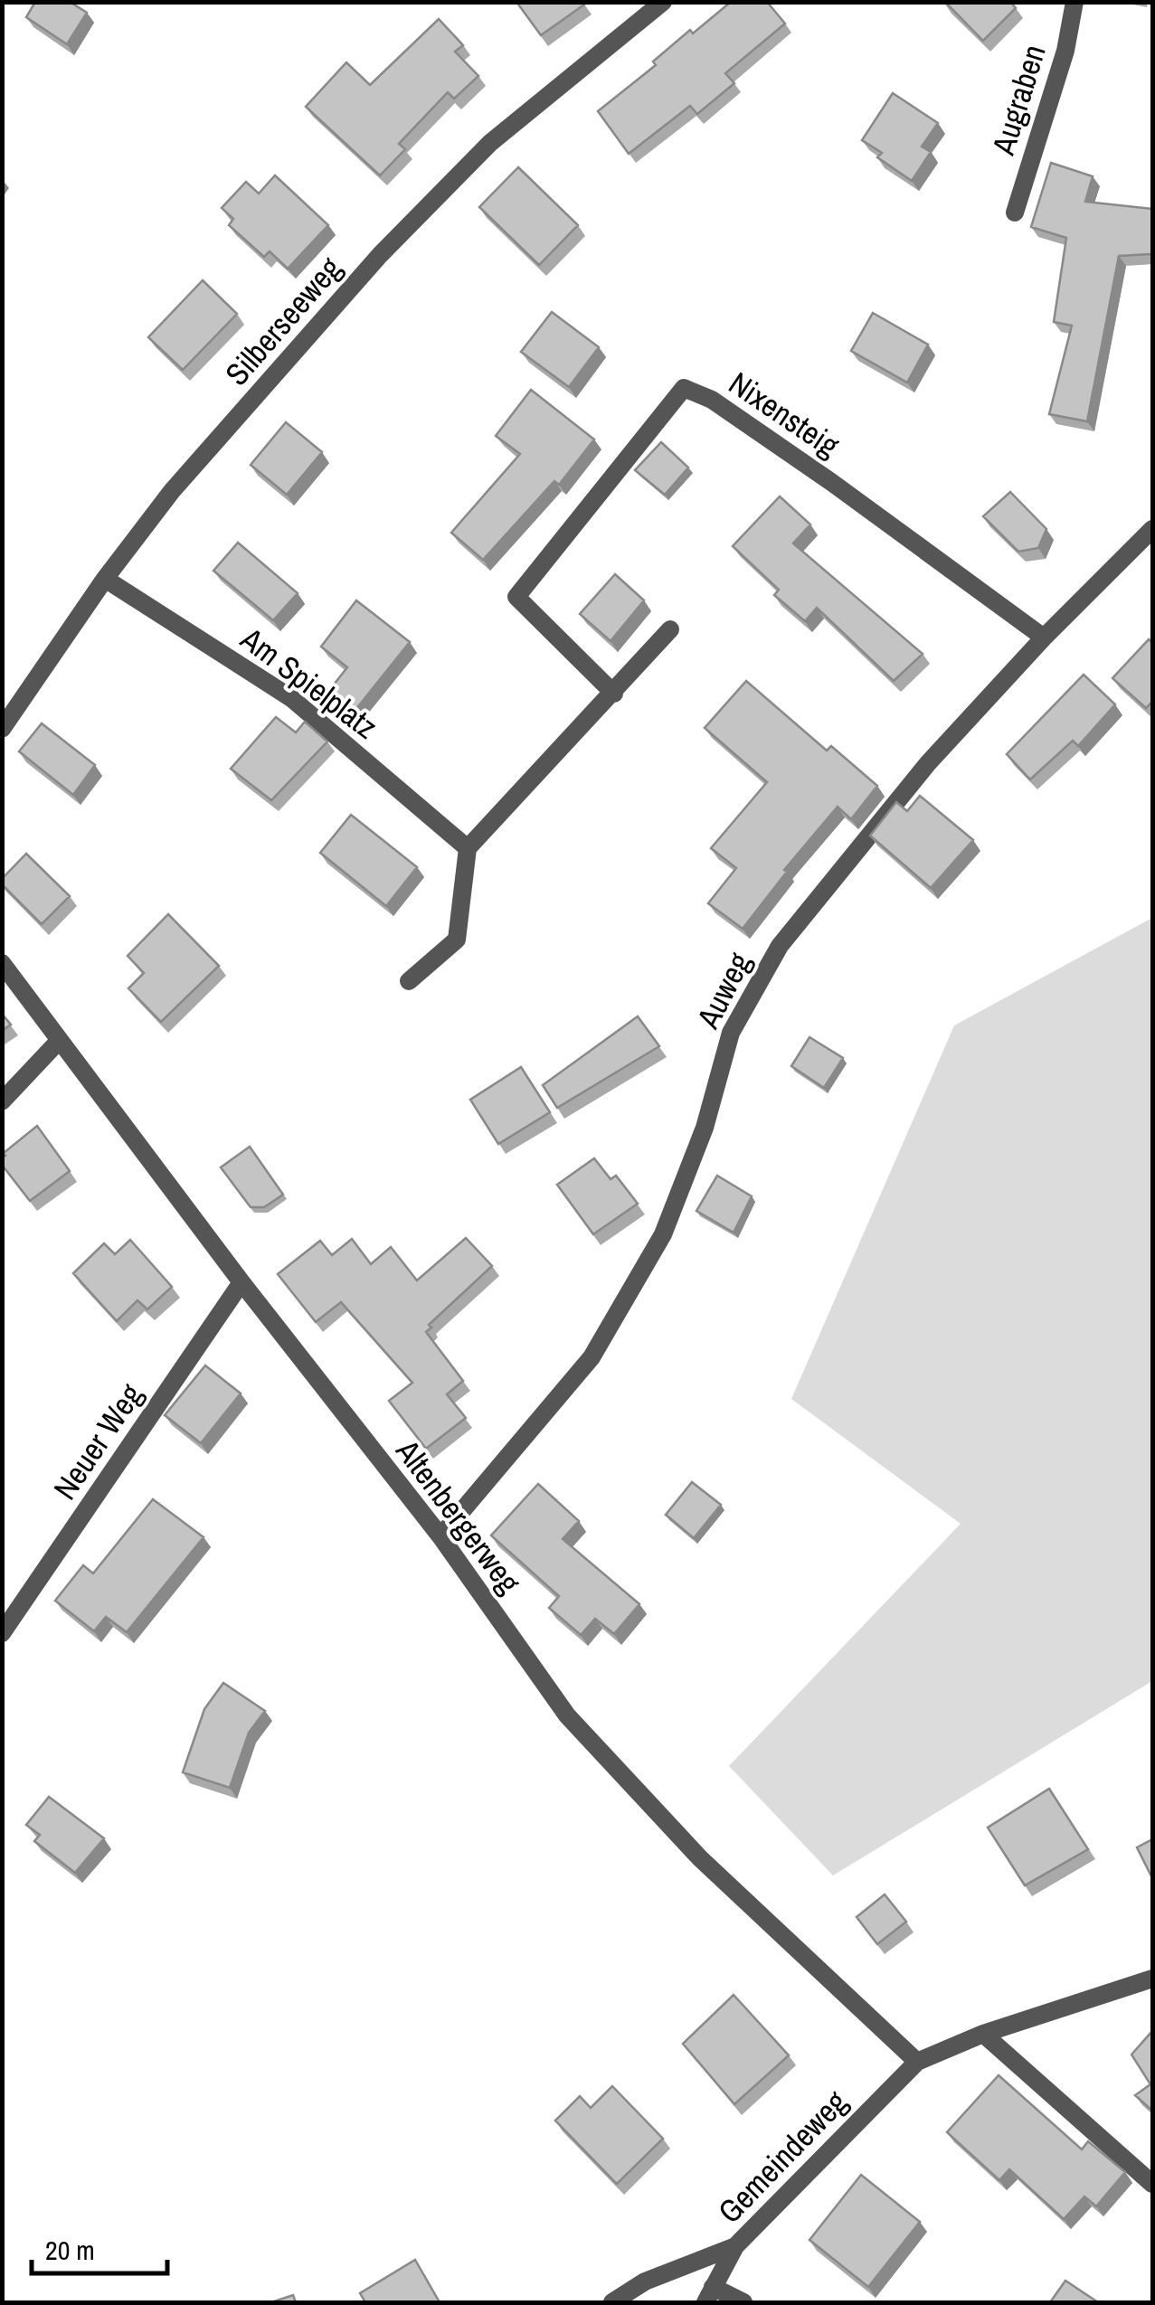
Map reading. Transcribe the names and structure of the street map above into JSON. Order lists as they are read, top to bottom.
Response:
{
  "streets": {
    "street": [
      "Augraben",
      "Silberseeweg",
      "Nixensteig",
      "Am Spielplatz",
      "Auweg",
      "Neuer Weg",
      "Altenbergerweg",
      "Gemeindeweg"
    ]
  },
  "crossings": [
    ["Silberseeweg", "Am Spielplatz"],
    ["Nixensteig", "Auweg"],
    ["Auweg", "Altenbergerweg"],
    ["Neuer Weg", "Altenbergerweg"],
    ["Altenbergerweg", "Gemeindeweg"]
  ],
  "scale_bar": "20 m"
}
